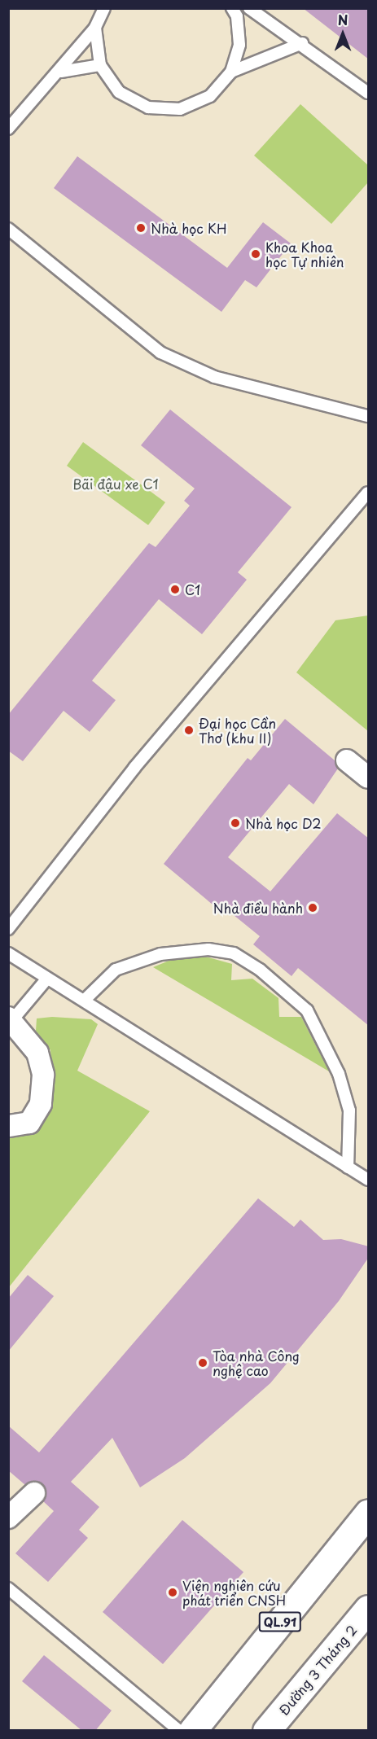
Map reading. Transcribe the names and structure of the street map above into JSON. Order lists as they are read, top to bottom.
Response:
{
  "streets": {
    "highway": ["QL.91", "Đường 3 Tháng 2"]
  },
  "parks": ["Bãi đậu xe C1"],
  "places": [
    "Nhà học KH",
    "Khoa Khoa học Tự nhiên",
    "C1",
    "Đại học Cần Thơ (khu II)",
    "Nhà học D2",
    "Nhà điều hành",
    "Tòa nhà Công nghệ cao",
    "Viện nghiên cứu phát triển CNSH"
  ],
  "north": "top"
}
